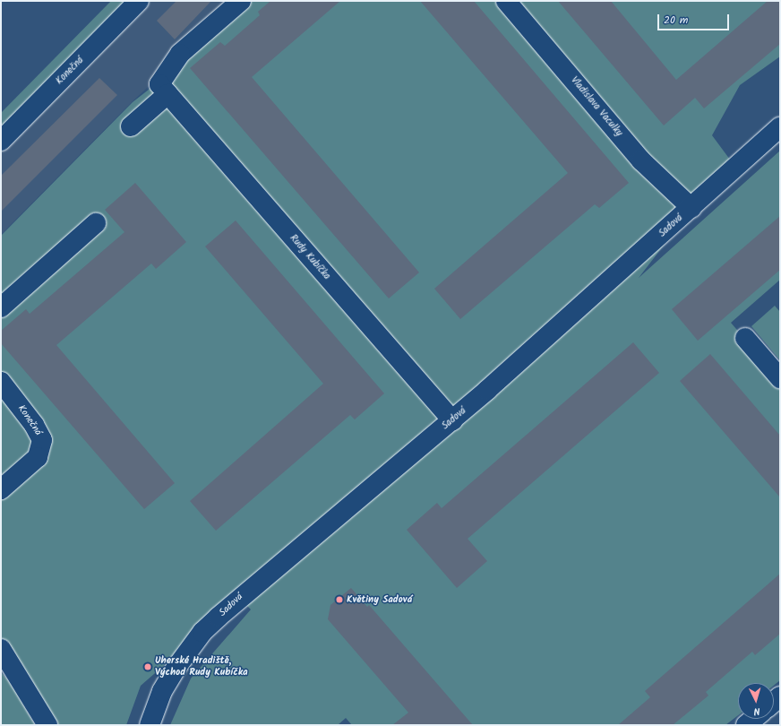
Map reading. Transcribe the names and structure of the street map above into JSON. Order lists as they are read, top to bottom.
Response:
{
  "streets": {
    "street": [
      "Konečná",
      "Vladislava Vaculky",
      "Sadová",
      "Rudy Kubíčka"
    ]
  },
  "crossings": [
    ["Vladislava Vaculky", "Sadová"],
    ["Sadová", "Rudy Kubíčka"]
  ],
  "places": ["Květiny Sadová", "Uherské Hradiště, Východ Rudy Kubíčka"],
  "scale_bar": "20 m",
  "north": "bottom"
}
